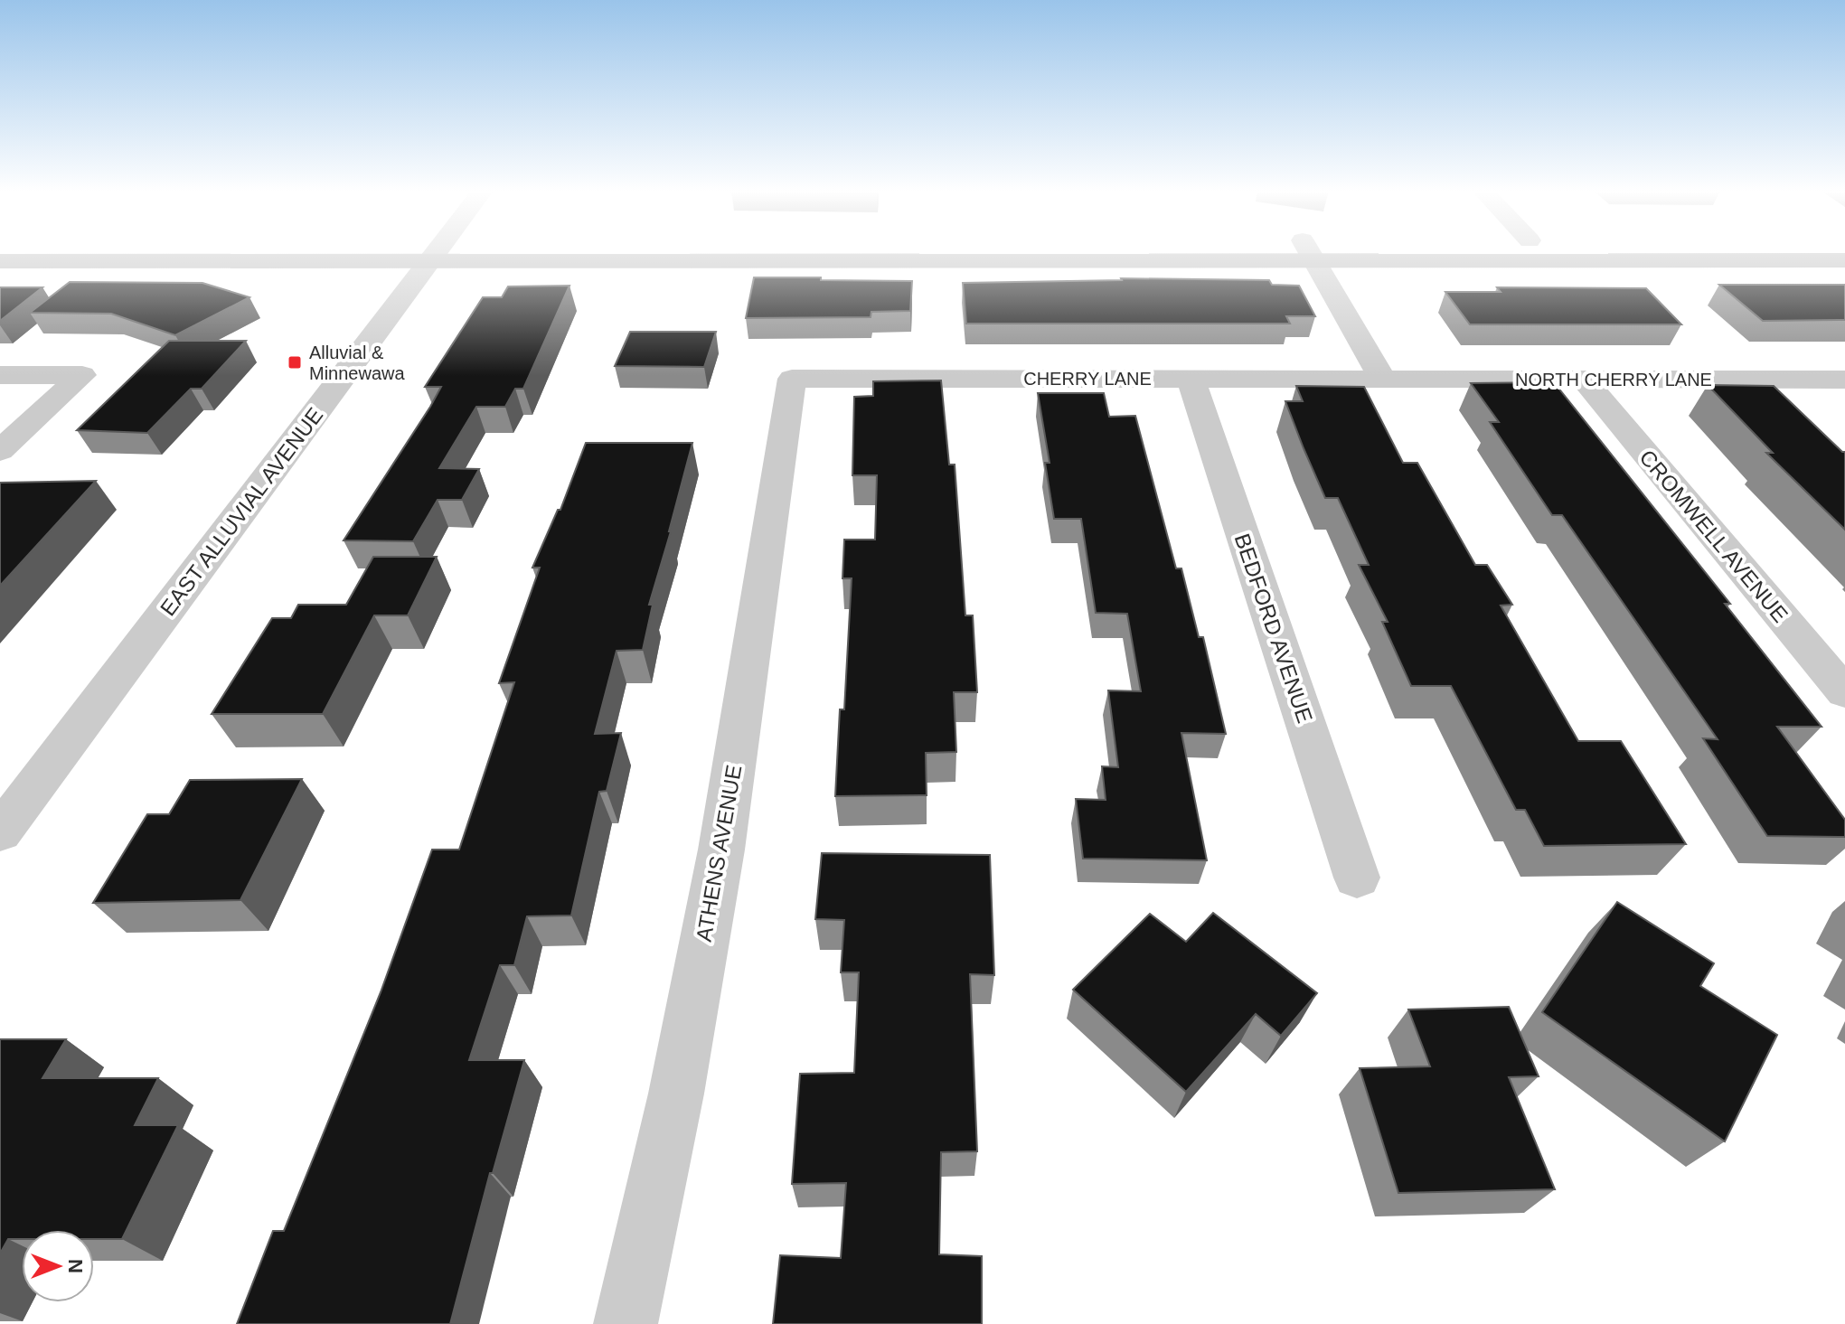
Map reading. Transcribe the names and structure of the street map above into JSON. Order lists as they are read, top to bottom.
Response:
{
  "streets": {
    "street": [
      "CHERRY LANE",
      "NORTH CHERRY LANE",
      "EAST ALLUVIAL AVENUE",
      "CROMWELL AVENUE",
      "BEDFORD AVENUE",
      "ATHENS AVENUE"
    ]
  },
  "crossings": [
    ["CHERRY LANE", "NORTH CHERRY LANE"],
    ["CHERRY LANE", "BEDFORD AVENUE"],
    ["CHERRY LANE", "ATHENS AVENUE"],
    ["NORTH CHERRY LANE", "CROMWELL AVENUE"]
  ],
  "places": {
    "transit": ["Alluvial & Minnewawa"]
  },
  "north": "right"
}
